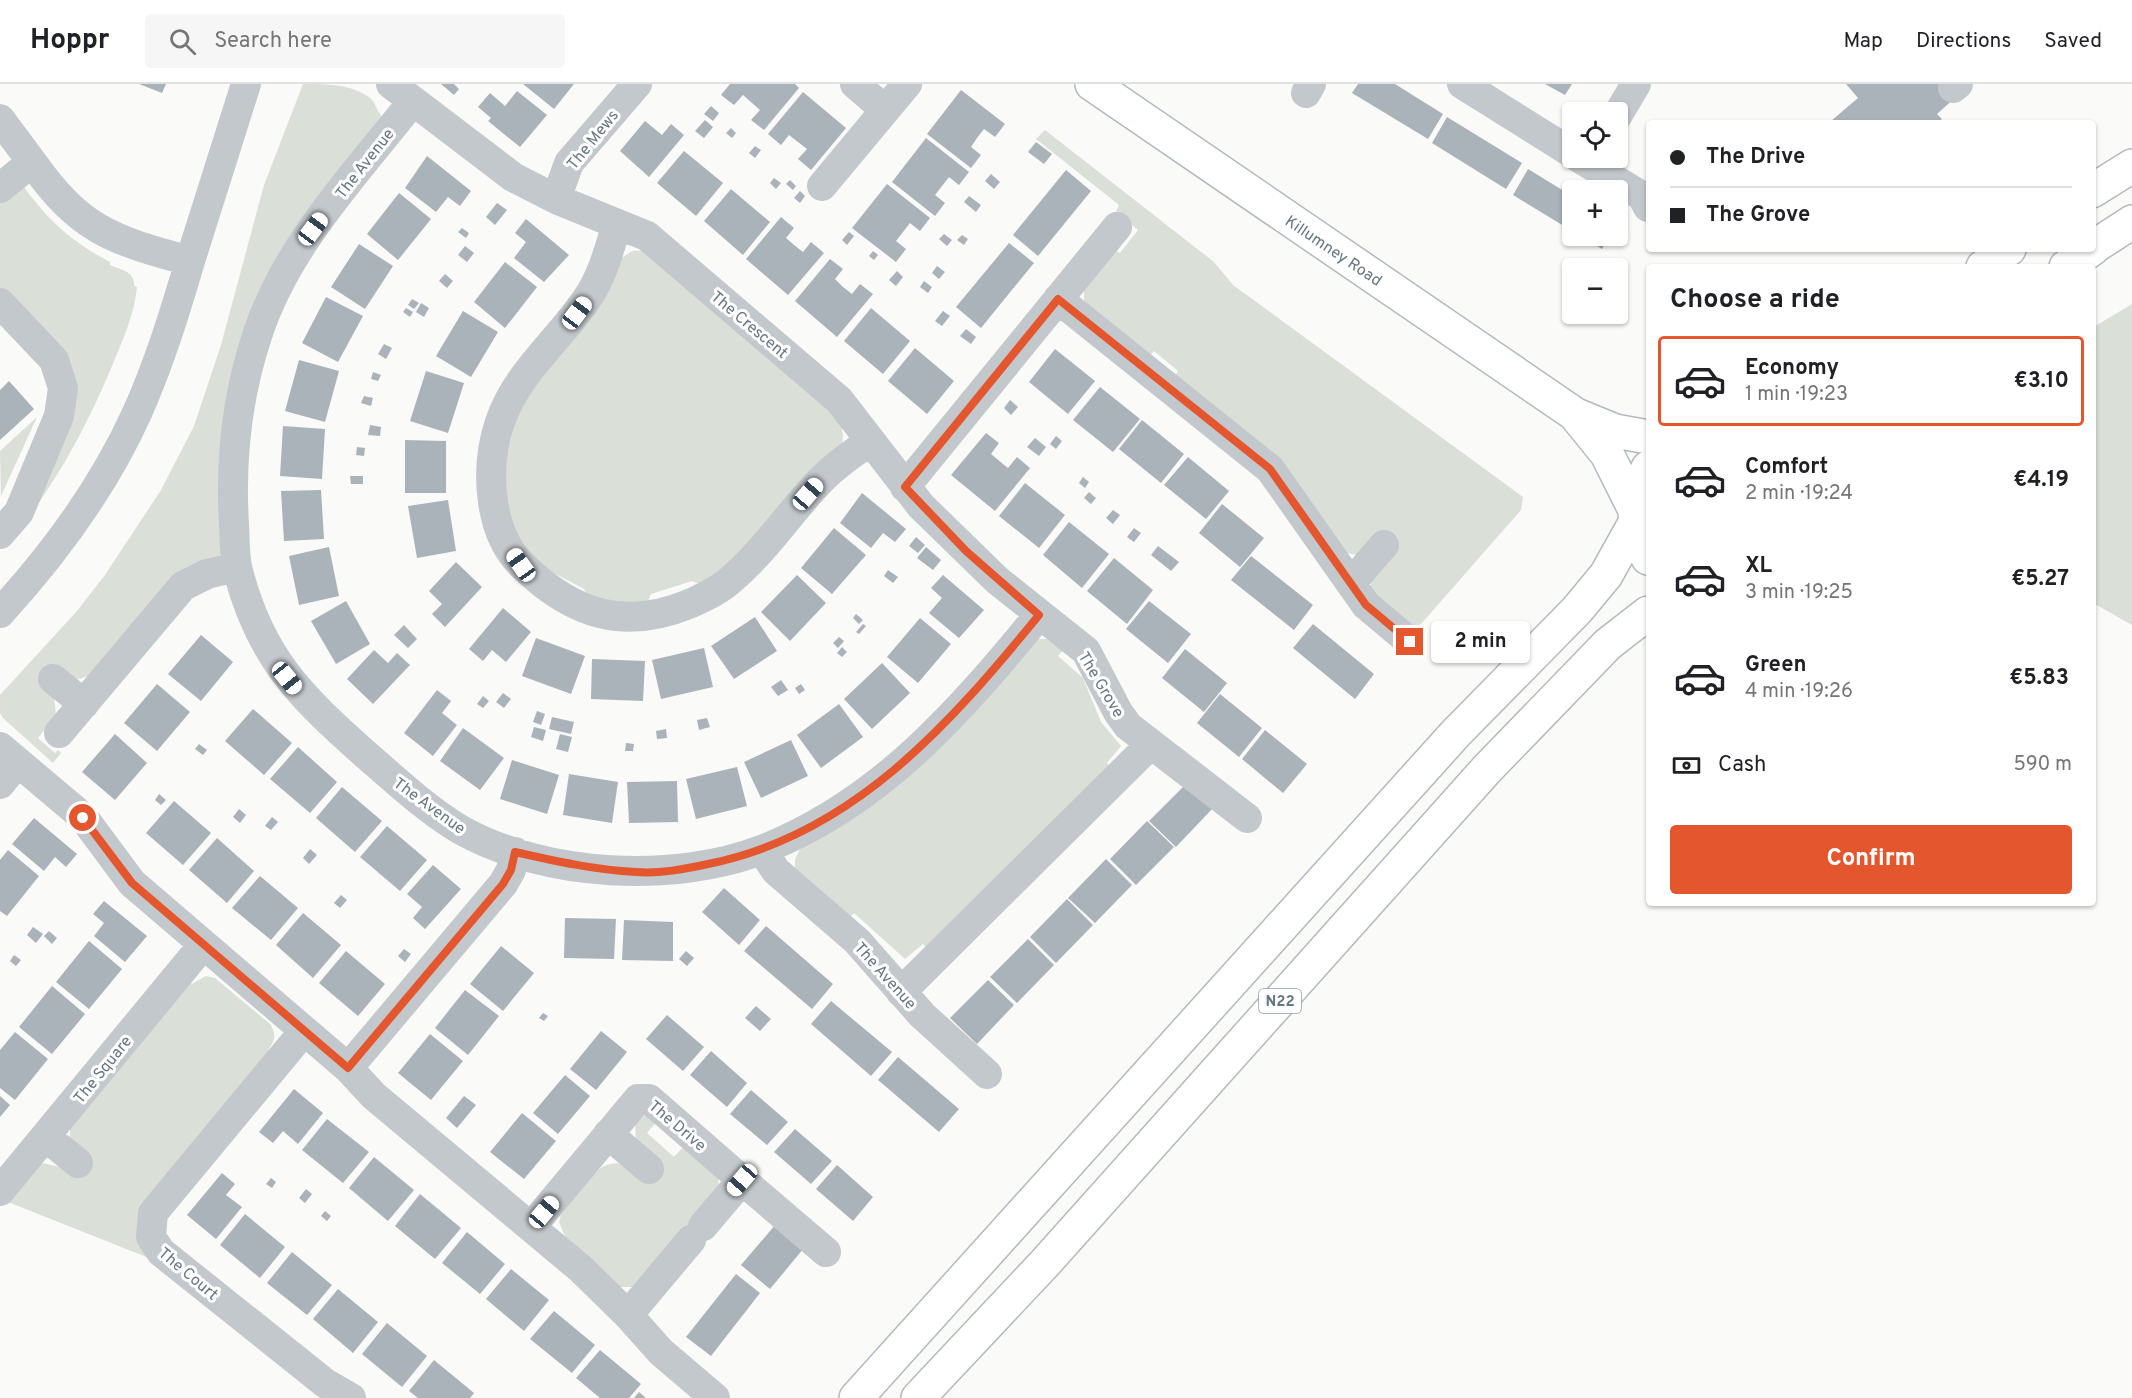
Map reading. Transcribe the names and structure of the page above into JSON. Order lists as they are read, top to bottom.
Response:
{
  "streets": {
    "main road": ["Killumney Road", "N22"],
    "street": [
      "The Mews",
      "The Avenue",
      "The Crescent",
      "The Grove",
      "The Square",
      "The Drive",
      "The Court"
    ]
  },
  "crossings": [
    ["The Mews", "The Crescent"],
    ["The Avenue", "The Crescent"],
    ["The Avenue", "The Grove"],
    ["The Crescent", "The Grove"]
  ],
  "page": {
    "header": "Hoppr",
    "search": "Search here",
    "nav": ["Map", "Directions", "Saved"],
    "map_buttons": ["+", "−"],
    "banner": ["The Drive", "The Grove"],
    "heading": "Choose a ride",
    "list": [
      {
        "name": "Economy",
        "note": "1 min · 19:23",
        "value": "€3.10"
      },
      {
        "name": "Comfort",
        "note": "2 min · 19:24",
        "value": "€4.19"
      },
      {
        "name": "XL",
        "note": "3 min · 19:25",
        "value": "€5.27"
      },
      {
        "name": "Green",
        "note": "4 min · 19:26",
        "value": "€5.83"
      }
    ],
    "bubble": "2 min",
    "pay": ["Cash", "590 m"],
    "buttons": "Confirm"
  }
}
